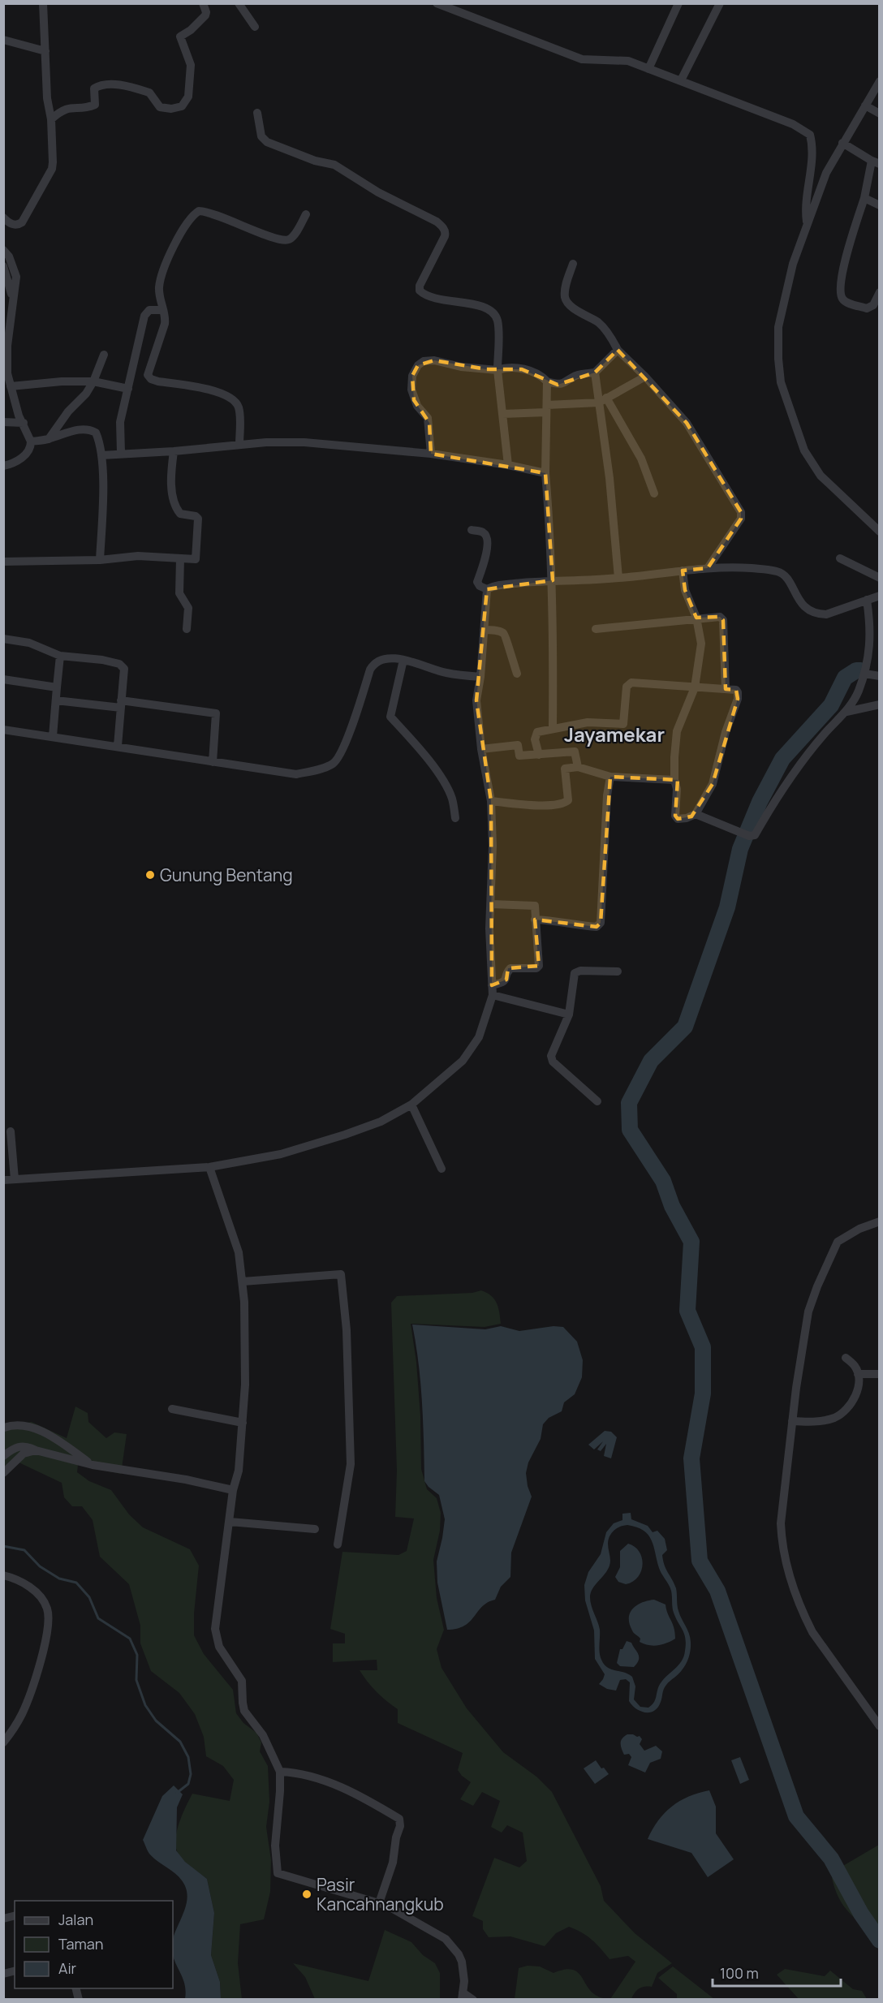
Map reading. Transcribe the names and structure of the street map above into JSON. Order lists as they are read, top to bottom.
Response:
{
  "districts": ["Jayamekar"],
  "places": ["Gunung Bentang", "Pasir Kancahnangkub"],
  "legend": ["Jalan", "Taman", "Air"],
  "scale_bar": "100 m"
}
